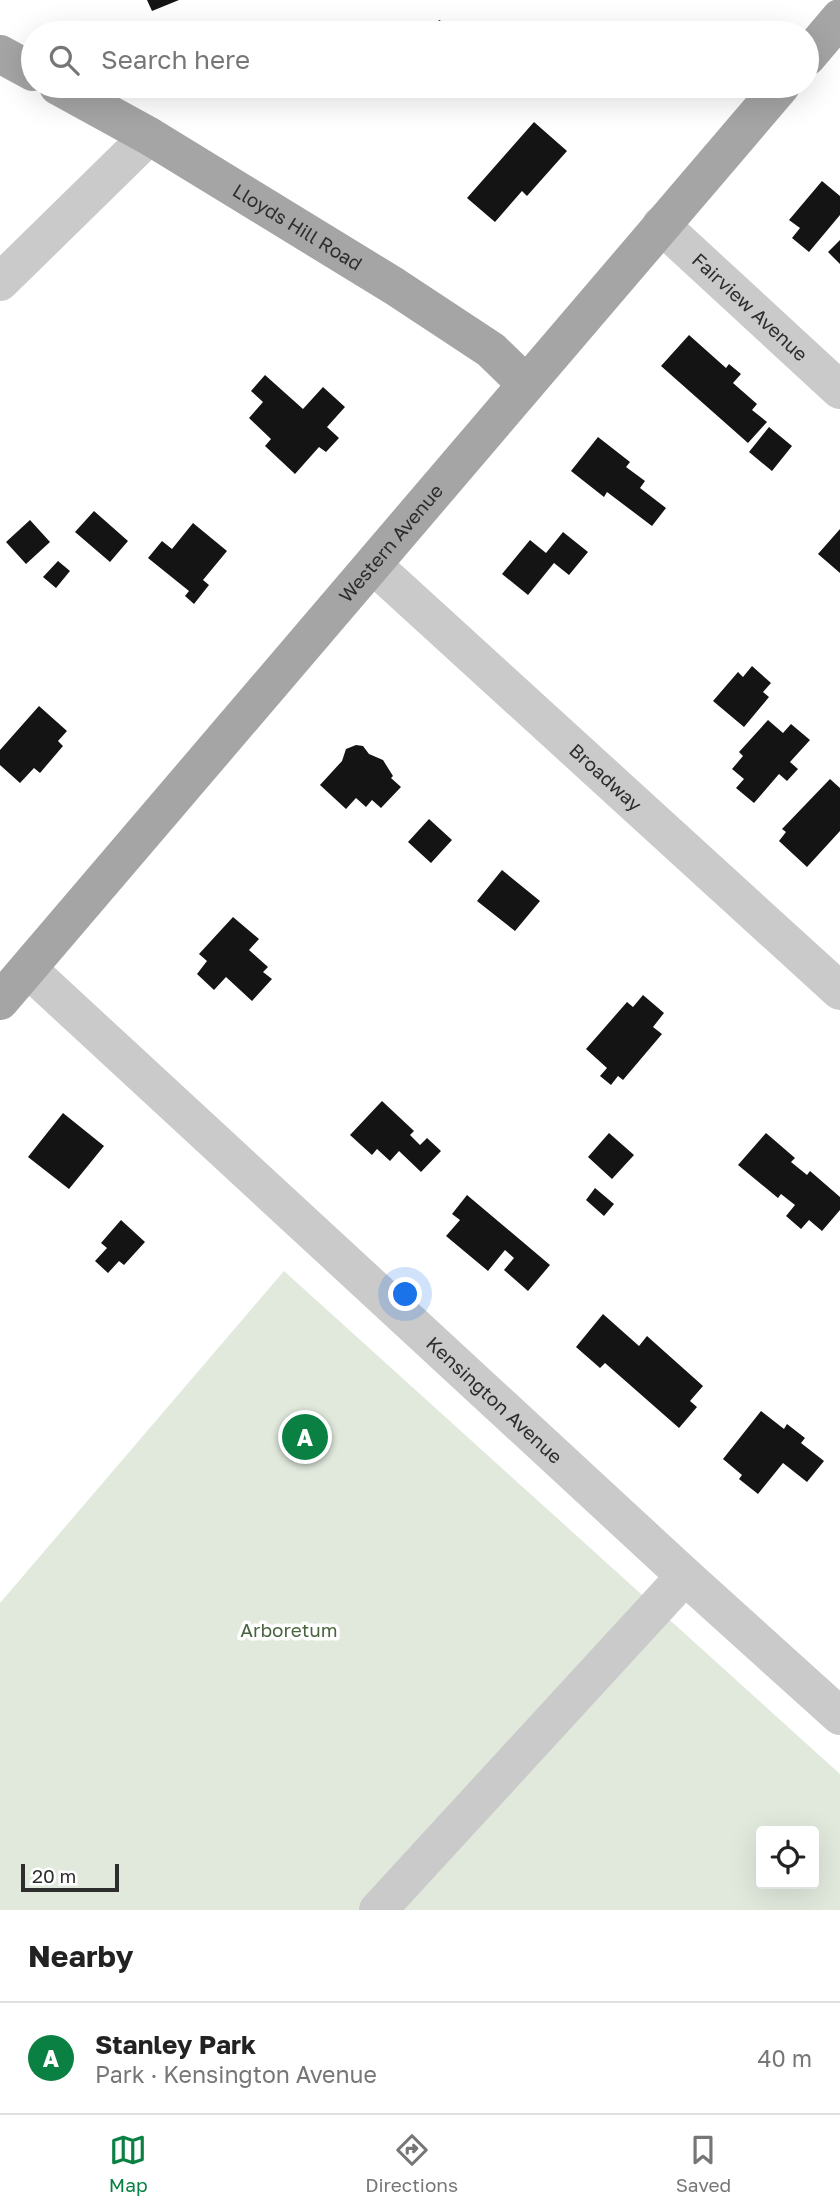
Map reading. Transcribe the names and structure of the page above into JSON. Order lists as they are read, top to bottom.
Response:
{
  "streets": {
    "main road": ["Lloyds Hill Road", "Western Avenue"],
    "street": ["Fairview Avenue", "Broadway", "Kensington Avenue"]
  },
  "crossings": [
    ["Lloyds Hill Road", "Western Avenue"],
    ["Fairview Avenue", "Western Avenue"],
    ["Western Avenue", "Broadway"],
    ["Western Avenue", "Kensington Avenue"]
  ],
  "parks": ["Arboretum"],
  "scale_bar": "20 m",
  "page": {
    "search": "Search here",
    "pins": "A",
    "scale": "20 m",
    "heading": "Nearby",
    "list": [
      {
        "mark": "A",
        "name": "Stanley Park",
        "note": "Park · Kensington Avenue",
        "value": "40 m"
      }
    ],
    "nav": ["Map", "Directions", "Saved"]
  }
}
